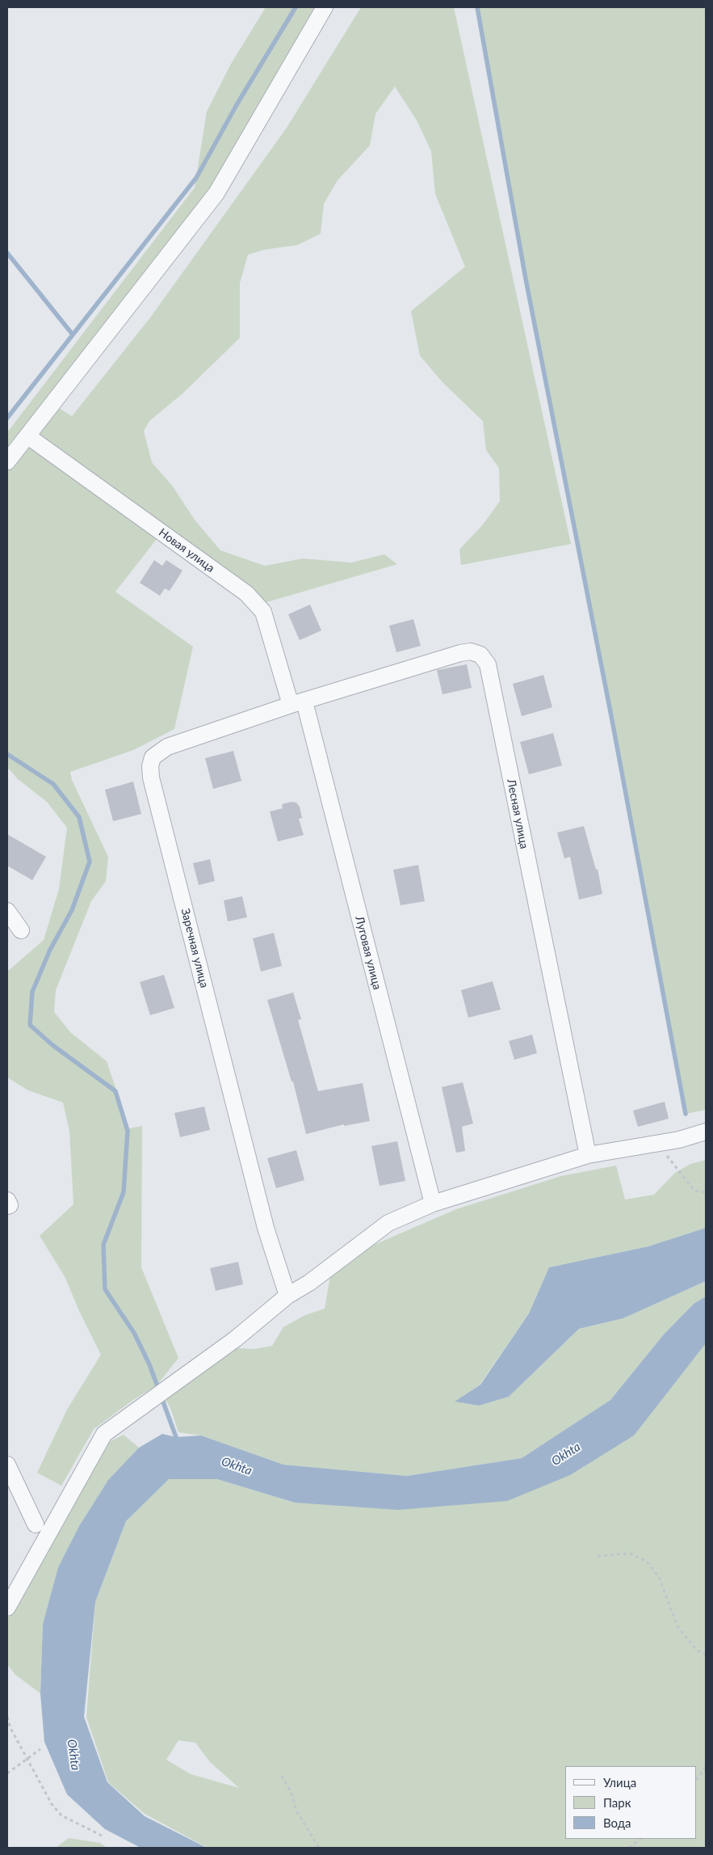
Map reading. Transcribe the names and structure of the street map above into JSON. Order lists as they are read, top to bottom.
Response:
{
  "streets": {
    "street": [
      "Новая улица",
      "Лесная улица",
      "Заречная улица",
      "Луговая улица"
    ]
  },
  "crossings": [
    ["Новая улица", "Лесная улица"],
    ["Новая улица", "Заречная улица"],
    ["Новая улица", "Луговая улица"],
    ["Лесная улица", "Заречная улица"],
    ["Лесная улица", "Луговая улица"],
    ["Заречная улица", "Луговая улица"]
  ],
  "water": ["Okhta"],
  "legend": ["Улица", "Парк", "Вода"]
}
